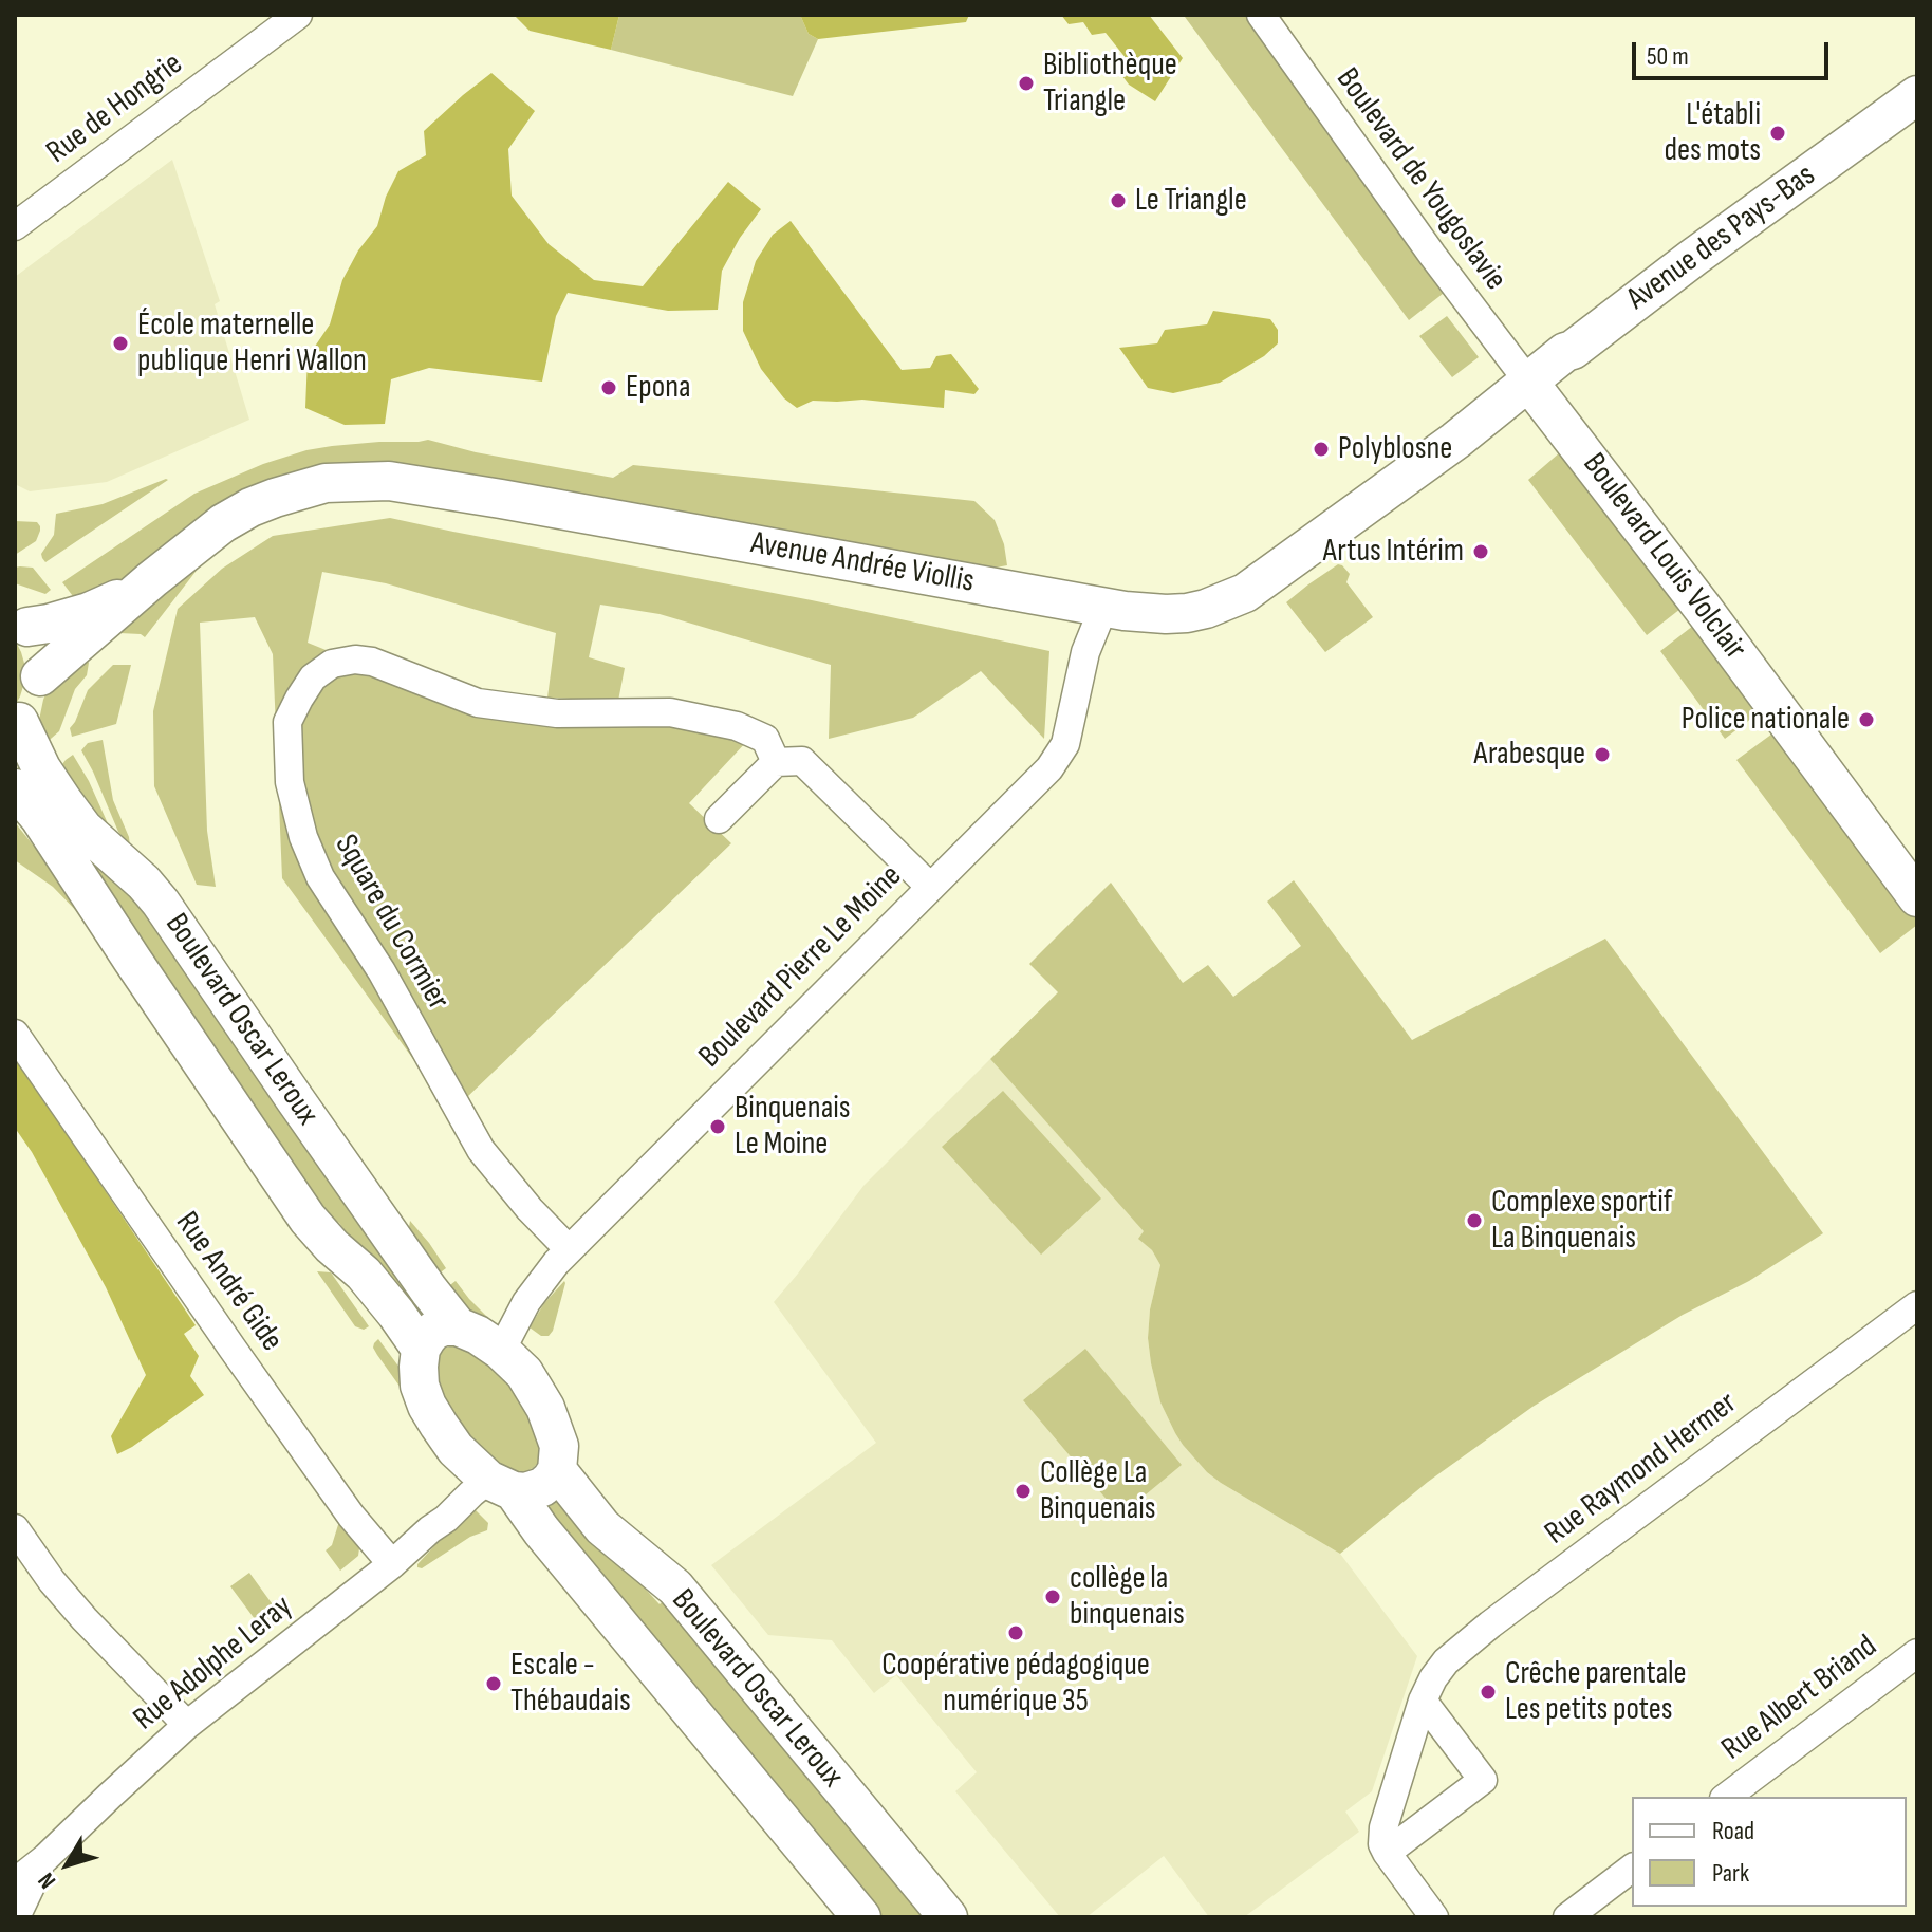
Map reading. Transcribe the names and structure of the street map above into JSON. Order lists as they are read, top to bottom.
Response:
{
  "streets": {
    "main road": [
      "Avenue des Pays-Bas",
      "Boulevard Louis Volclair",
      "Avenue Andrée Viollis",
      "Boulevard Oscar Leroux"
    ],
    "street": [
      "Rue de Hongrie",
      "Boulevard de Yougoslavie",
      "Square du Cormier",
      "Boulevard Pierre Le Moine",
      "Rue André Gide",
      "Rue Raymond Hermer",
      "Rue Adolphe Leray",
      "Rue Albert Briand"
    ]
  },
  "crossings": [
    ["Boulevard de Yougoslavie", "Avenue des Pays-Bas"],
    ["Boulevard de Yougoslavie", "Boulevard Louis Volclair"],
    ["Boulevard de Yougoslavie", "Avenue Andrée Viollis"],
    ["Avenue des Pays-Bas", "Boulevard Louis Volclair"],
    ["Avenue des Pays-Bas", "Avenue Andrée Viollis"],
    ["Boulevard Louis Volclair", "Avenue Andrée Viollis"],
    ["Avenue Andrée Viollis", "Boulevard Pierre Le Moine"],
    ["Square du Cormier", "Boulevard Pierre Le Moine"],
    ["Boulevard Oscar Leroux", "Rue Adolphe Leray"],
    ["Rue André Gide", "Rue Adolphe Leray"]
  ],
  "places": [
    "Bibliothèque Triangle",
    "L'établi des mots",
    "Le Triangle",
    "École maternelle publique Henri Wallon",
    "Epona",
    "Polyblosne",
    "Artus Intérim",
    "Police nationale",
    "Arabesque",
    "Binquenais Le Moine",
    "Complexe sportif La Binquenais",
    "Collège La Binquenais",
    "collège la binquenais",
    "Coopérative pédagogique numérique 35",
    "Escale - Thébaudais",
    "Crêche parentale Les petits potes"
  ],
  "legend": ["Road", "Park"],
  "scale_bar": "50 m",
  "north": "bottom left"
}
